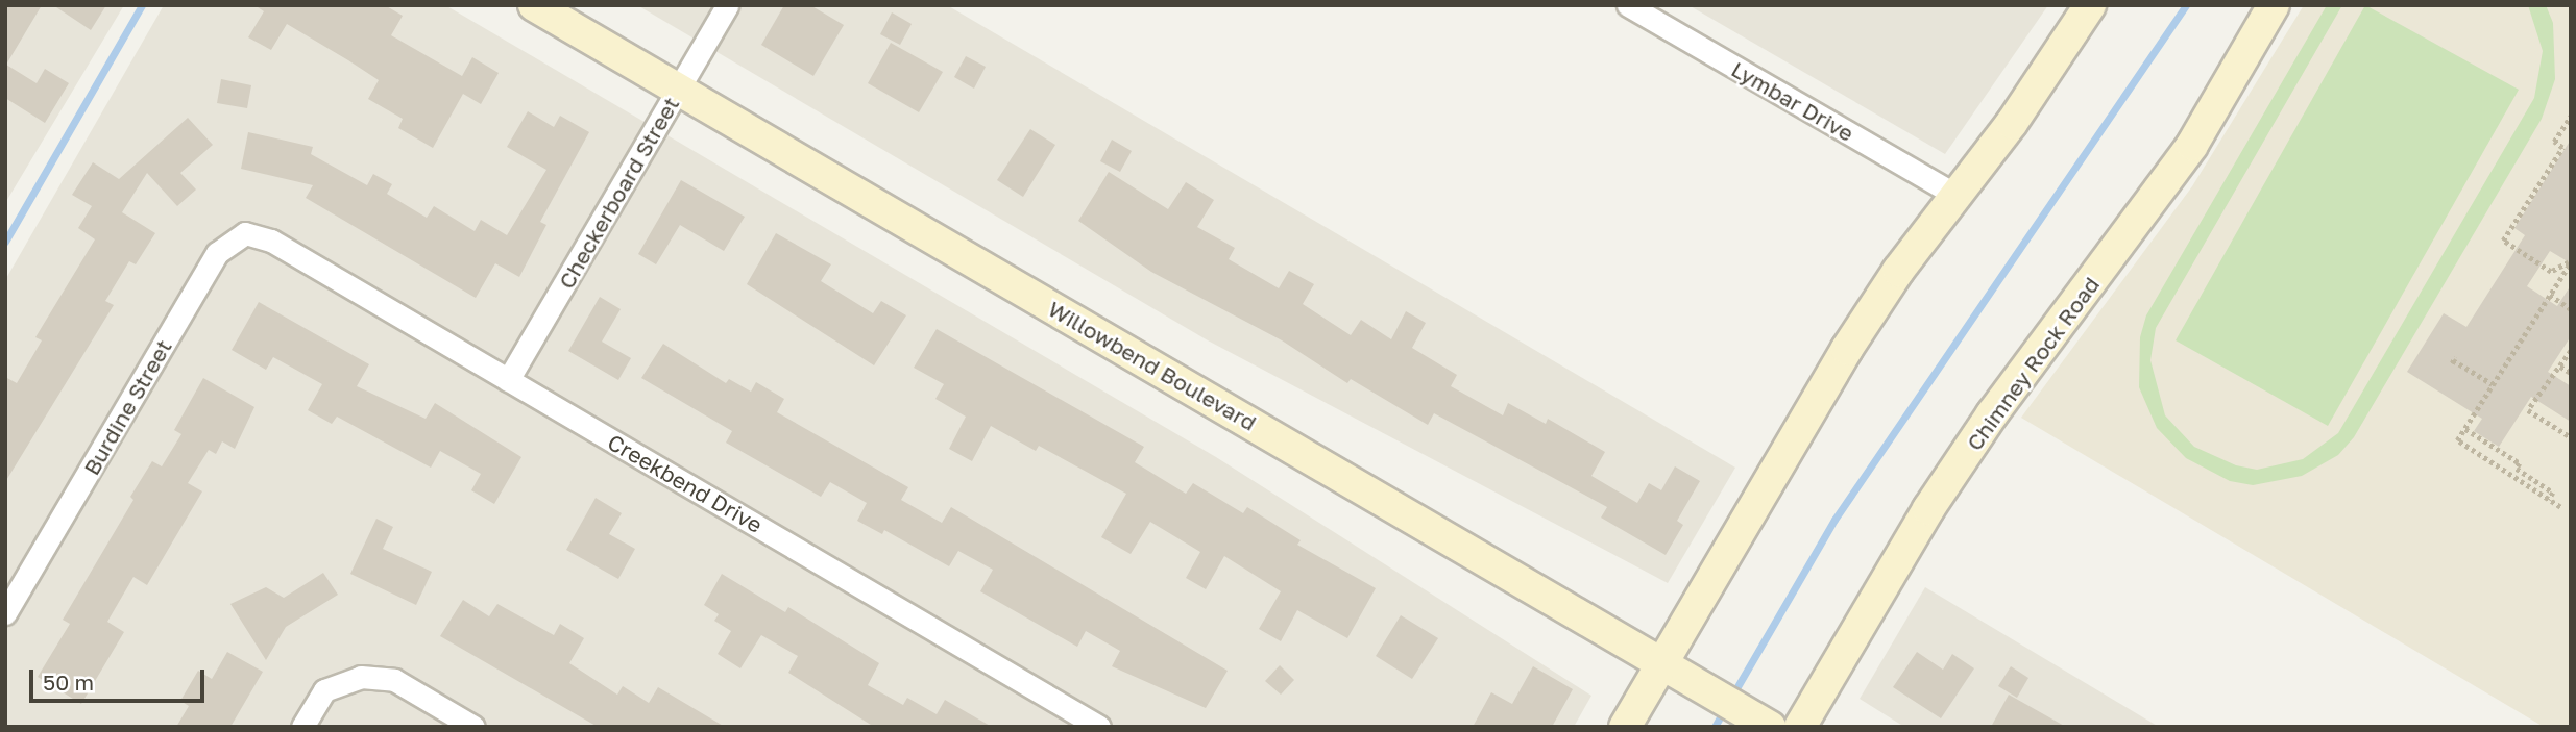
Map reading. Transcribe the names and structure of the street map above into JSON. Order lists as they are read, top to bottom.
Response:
{
  "streets": {
    "main road": ["Chimney Rock Road", "Willowbend Boulevard"],
    "street": [
      "Lymbar Drive",
      "Checkerboard Street",
      "Burdine Street",
      "Creekbend Drive"
    ]
  },
  "crossings": [
    ["Checkerboard Street", "Willowbend Boulevard"],
    ["Checkerboard Street", "Creekbend Drive"],
    ["Burdine Street", "Creekbend Drive"]
  ],
  "scale_bar": "50 m"
}
